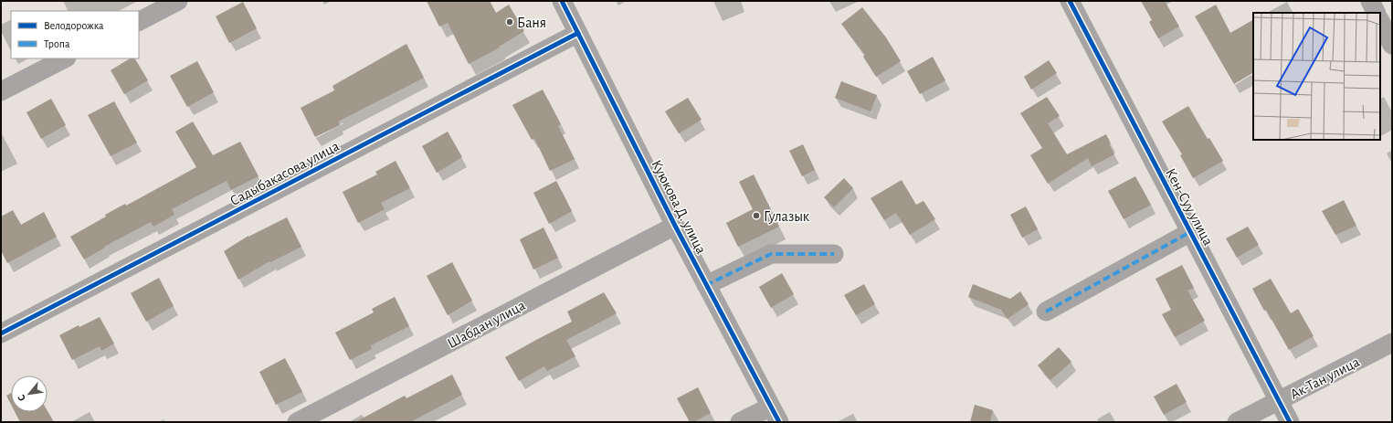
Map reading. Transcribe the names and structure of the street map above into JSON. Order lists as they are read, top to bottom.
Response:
{
  "streets": {
    "street": [
      "Садыбакасова улица",
      "Куюкова Д. улица",
      "Кен-Суу улица",
      "Шабдан улица",
      "Ак-Тан улица"
    ]
  },
  "crossings": [
    ["Садыбакасова улица", "Куюкова Д. улица"],
    ["Куюкова Д. улица", "Шабдан улица"],
    ["Кен-Суу улица", "Ак-Тан улица"]
  ],
  "places": ["Баня", "Гулазык"],
  "legend": ["Велодорожка", "Тропа"],
  "north": "bottom left"
}
